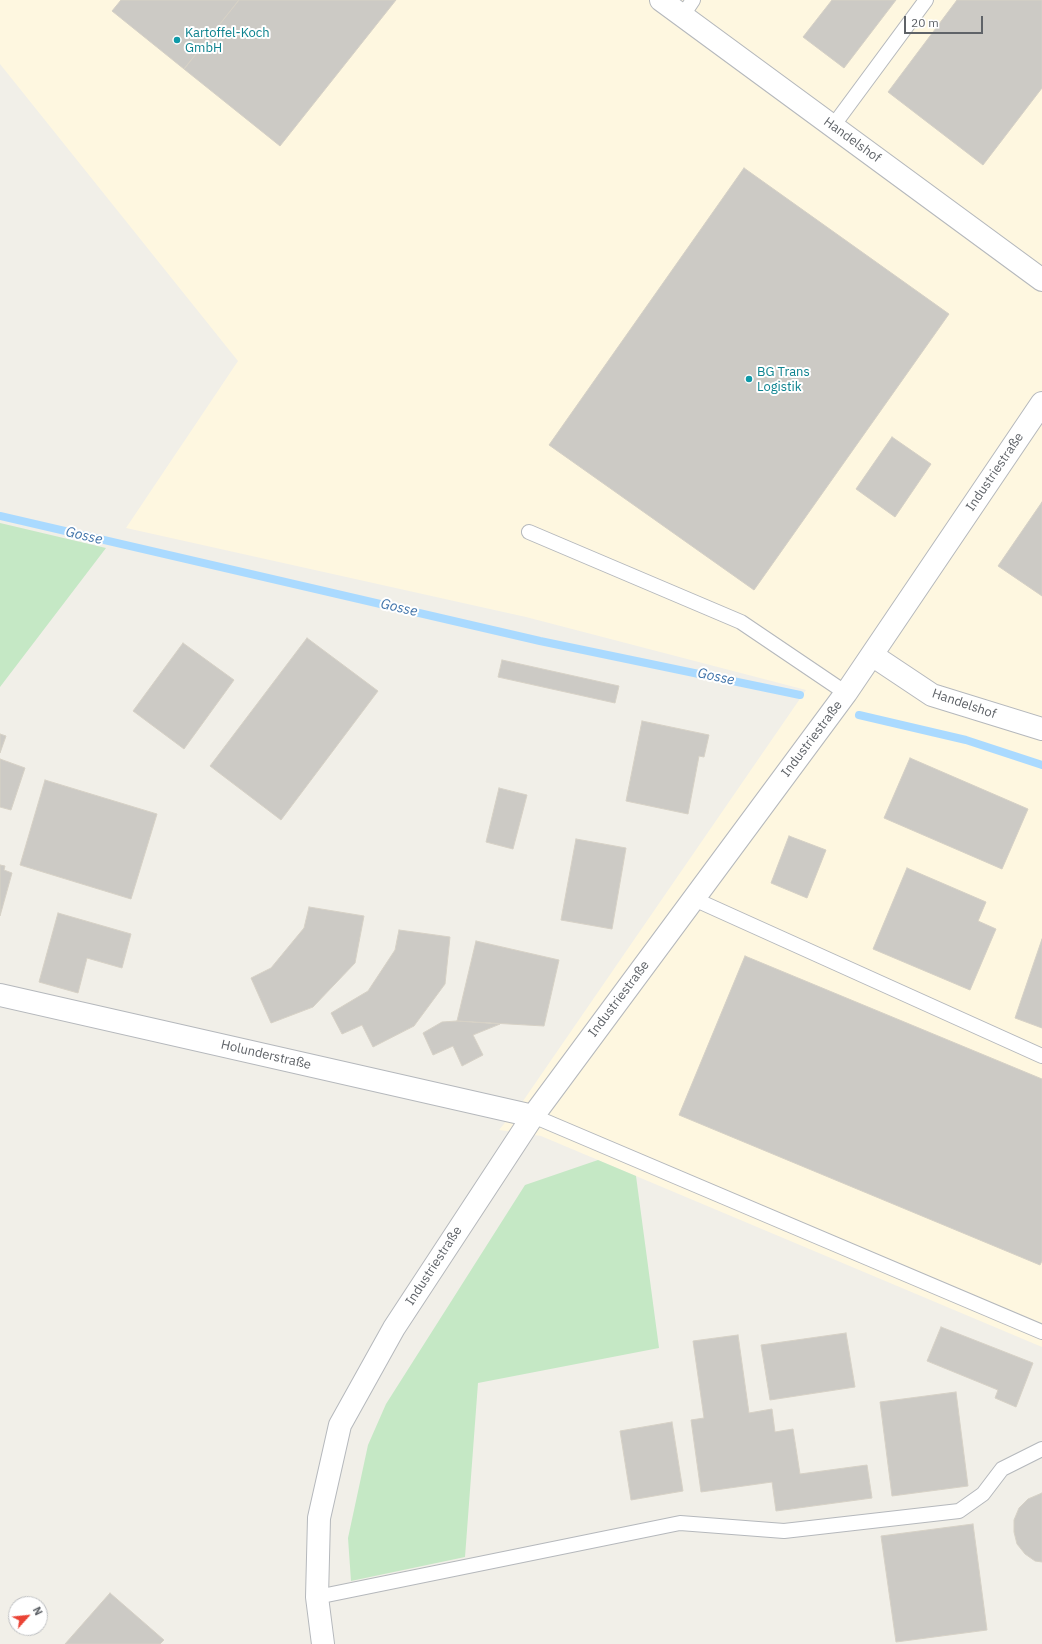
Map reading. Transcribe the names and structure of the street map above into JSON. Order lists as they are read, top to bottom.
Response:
{
  "streets": {
    "street": ["Handelshof", "Industriestraße", "Holunderstraße"]
  },
  "crossings": [
    ["Handelshof", "Industriestraße"],
    ["Industriestraße", "Holunderstraße"]
  ],
  "water": ["Gosse"],
  "places": ["Kartoffel-Koch GmbH", "BG Trans Logistik"],
  "scale_bar": "20 m",
  "north": "top right"
}
